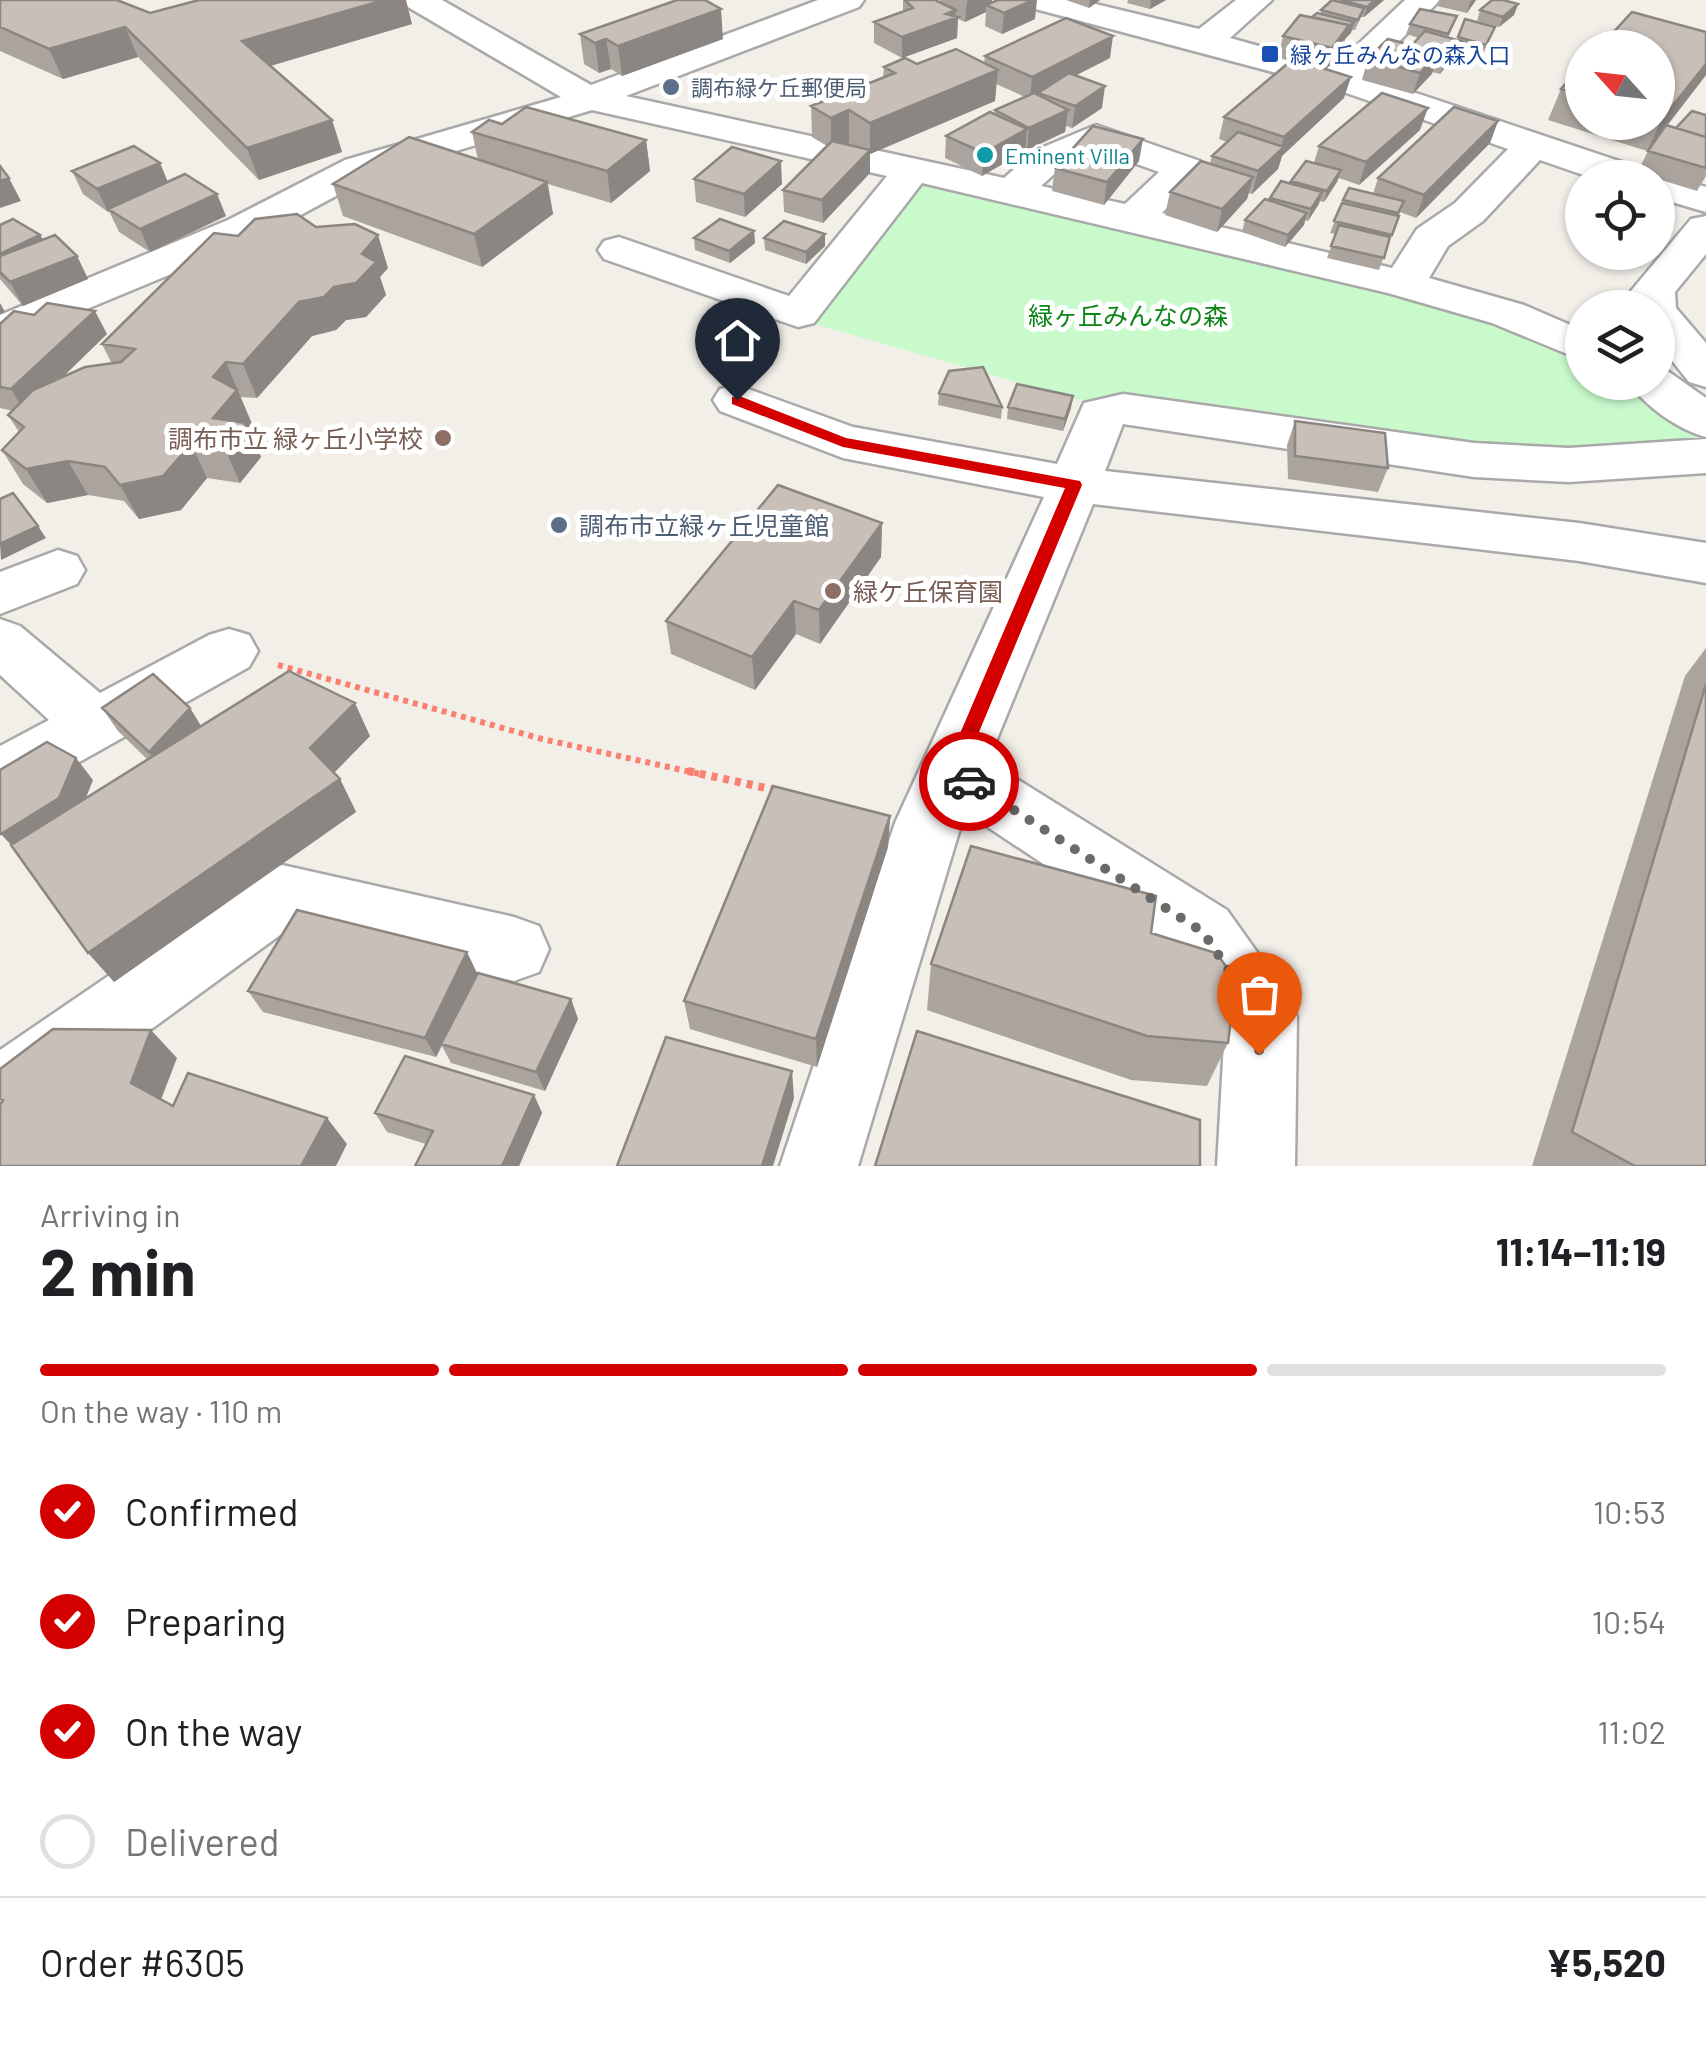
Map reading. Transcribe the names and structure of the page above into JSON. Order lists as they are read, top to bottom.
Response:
{
  "parks": ["緑ヶ丘みんなの森"],
  "places": {
    "transit": ["緑ヶ丘みんなの森入口"],
    "other": [
      "調布緑ケ丘郵便局",
      "Eminent Villa",
      "調布市立 緑ヶ丘小学校",
      "調布市立緑ヶ丘児童館",
      "緑ケ丘保育園"
    ]
  },
  "north": "top left",
  "page": {
    "heading": ["2 min", "Arriving in", "11:14–11:19"],
    "panel": ["Order #6305", "¥5,520"],
    "bar": "On the way · 110 m",
    "list": [
      ["Confirmed", "10:53"],
      ["Preparing", "10:54"],
      ["On the way", "11:02"],
      "Delivered"
    ]
  }
}
